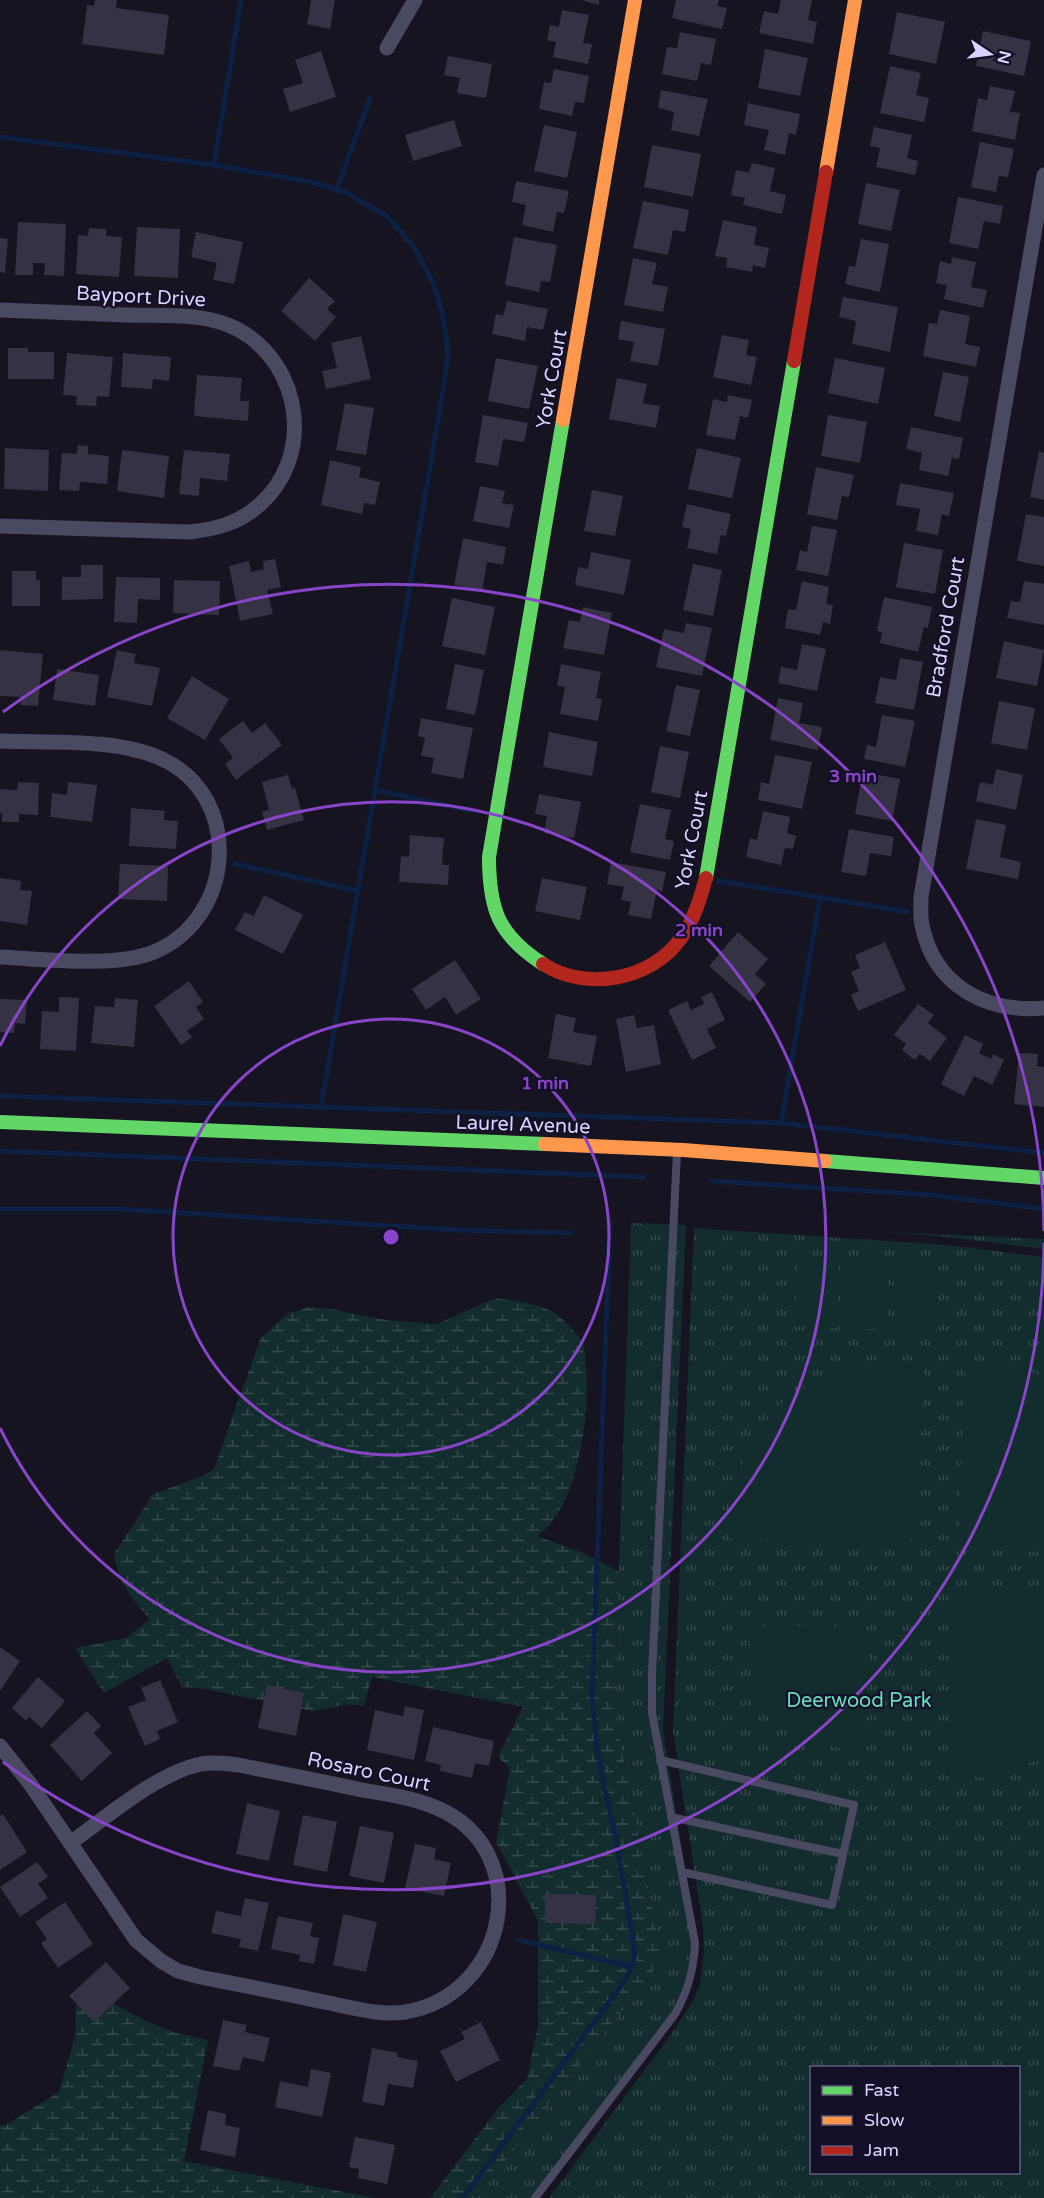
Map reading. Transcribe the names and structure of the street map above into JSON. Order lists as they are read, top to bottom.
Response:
{
  "streets": {
    "street": [
      "Bayport Drive",
      "York Court",
      "Bradford Court",
      "Laurel Avenue",
      "Rosaro Court"
    ]
  },
  "parks": ["Deerwood Park"],
  "legend": ["Fast", "Slow", "Jam"],
  "north": "right",
  "rings": ["3 min", "2 min", "1 min"]
}
